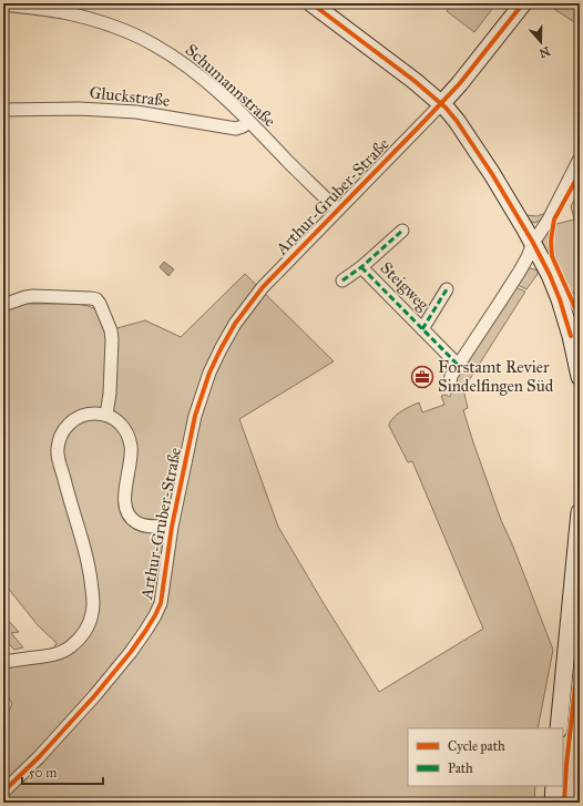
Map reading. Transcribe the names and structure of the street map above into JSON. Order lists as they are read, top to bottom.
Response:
{
  "streets": {
    "street": [
      "Schumannstraße",
      "Gluckstraße",
      "Arthur-Gruber-Straße",
      "Steigweg"
    ]
  },
  "crossings": [
    ["Schumannstraße", "Gluckstraße"],
    ["Schumannstraße", "Arthur-Gruber-Straße"]
  ],
  "places": {
    "office": ["Forstamt Revier Sindelfingen Süd"]
  },
  "legend": ["Cycle path", "Path"],
  "scale_bar": "50 m",
  "north": "bottom"
}
